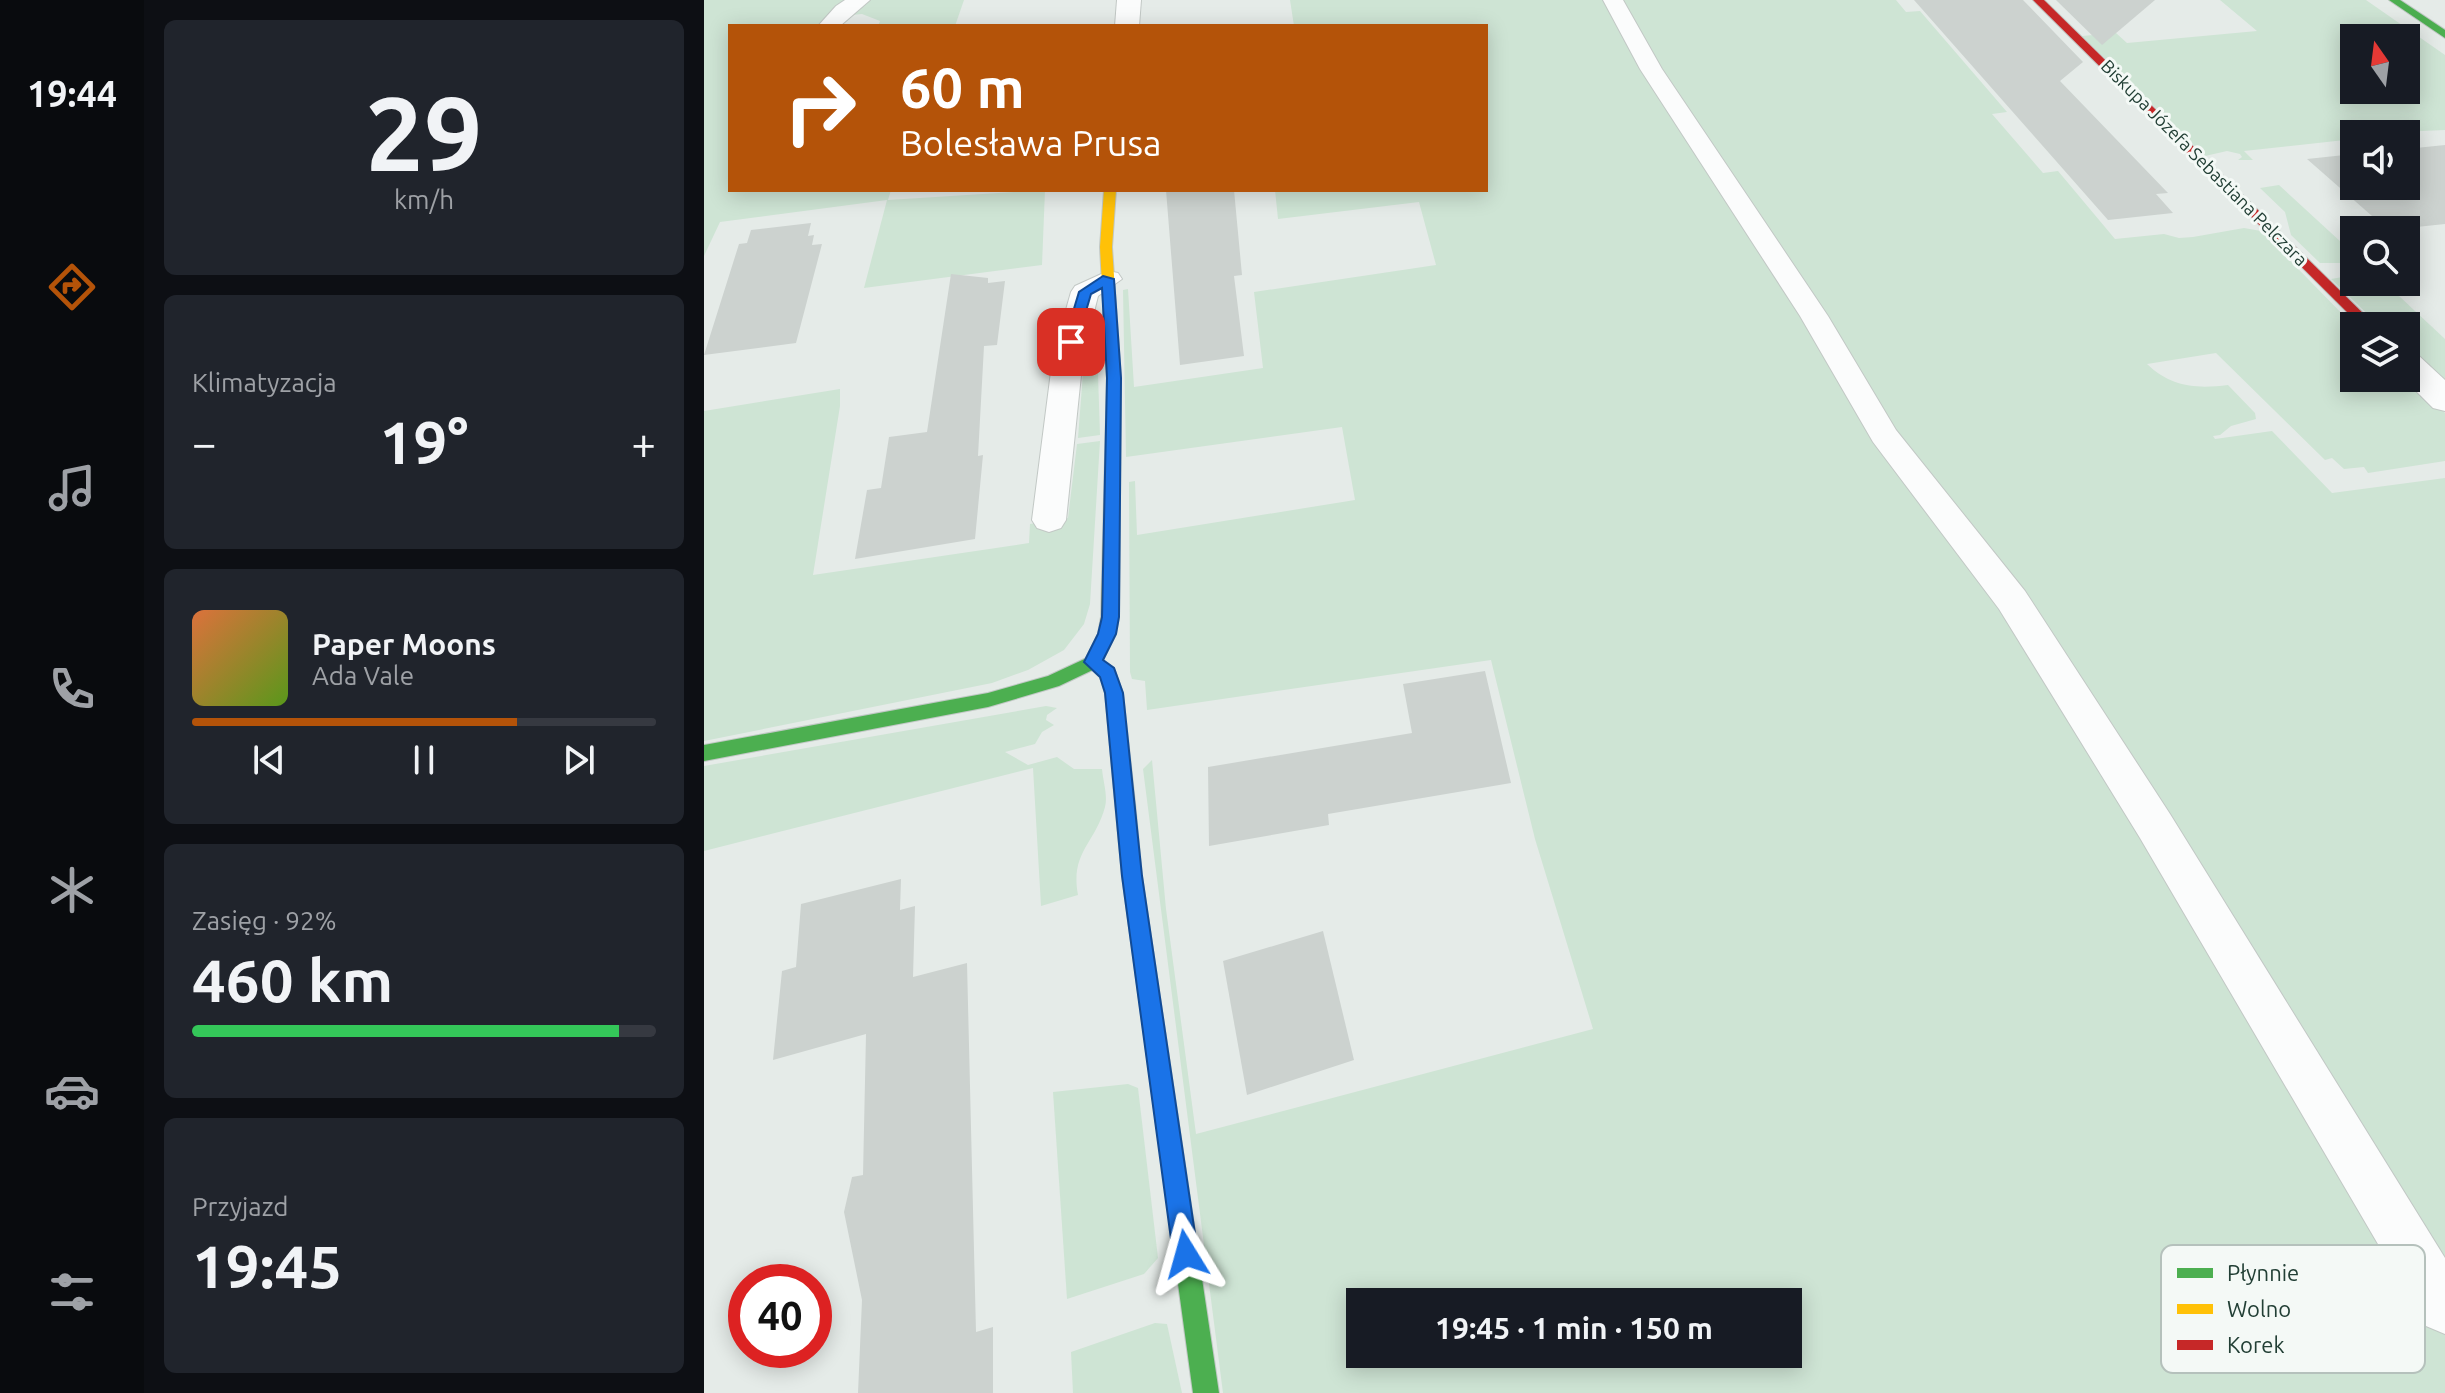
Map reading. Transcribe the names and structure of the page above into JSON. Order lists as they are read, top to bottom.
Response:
{
  "streets": {
    "street": ["Biskupa Józefa Sebastiana Pelczara"]
  },
  "legend": ["Płynnie", "Wolno", "Korek"],
  "north": "top",
  "page": {
    "tabs": "19:44",
    "tile": [
      ["29", "km/h"],
      "Klimatyzacja",
      ["Zasięg · 92%", "460 km"],
      ["Przyjazd", "19:45"]
    ],
    "turn": ["60 m", "Bolesława Prusa"],
    "heat": ["−", "19°", "+"],
    "song": ["Paper Moons", "Ada Vale"],
    "limit": "40",
    "trip": "19:45 · 1 min · 150 m"
  }
}
